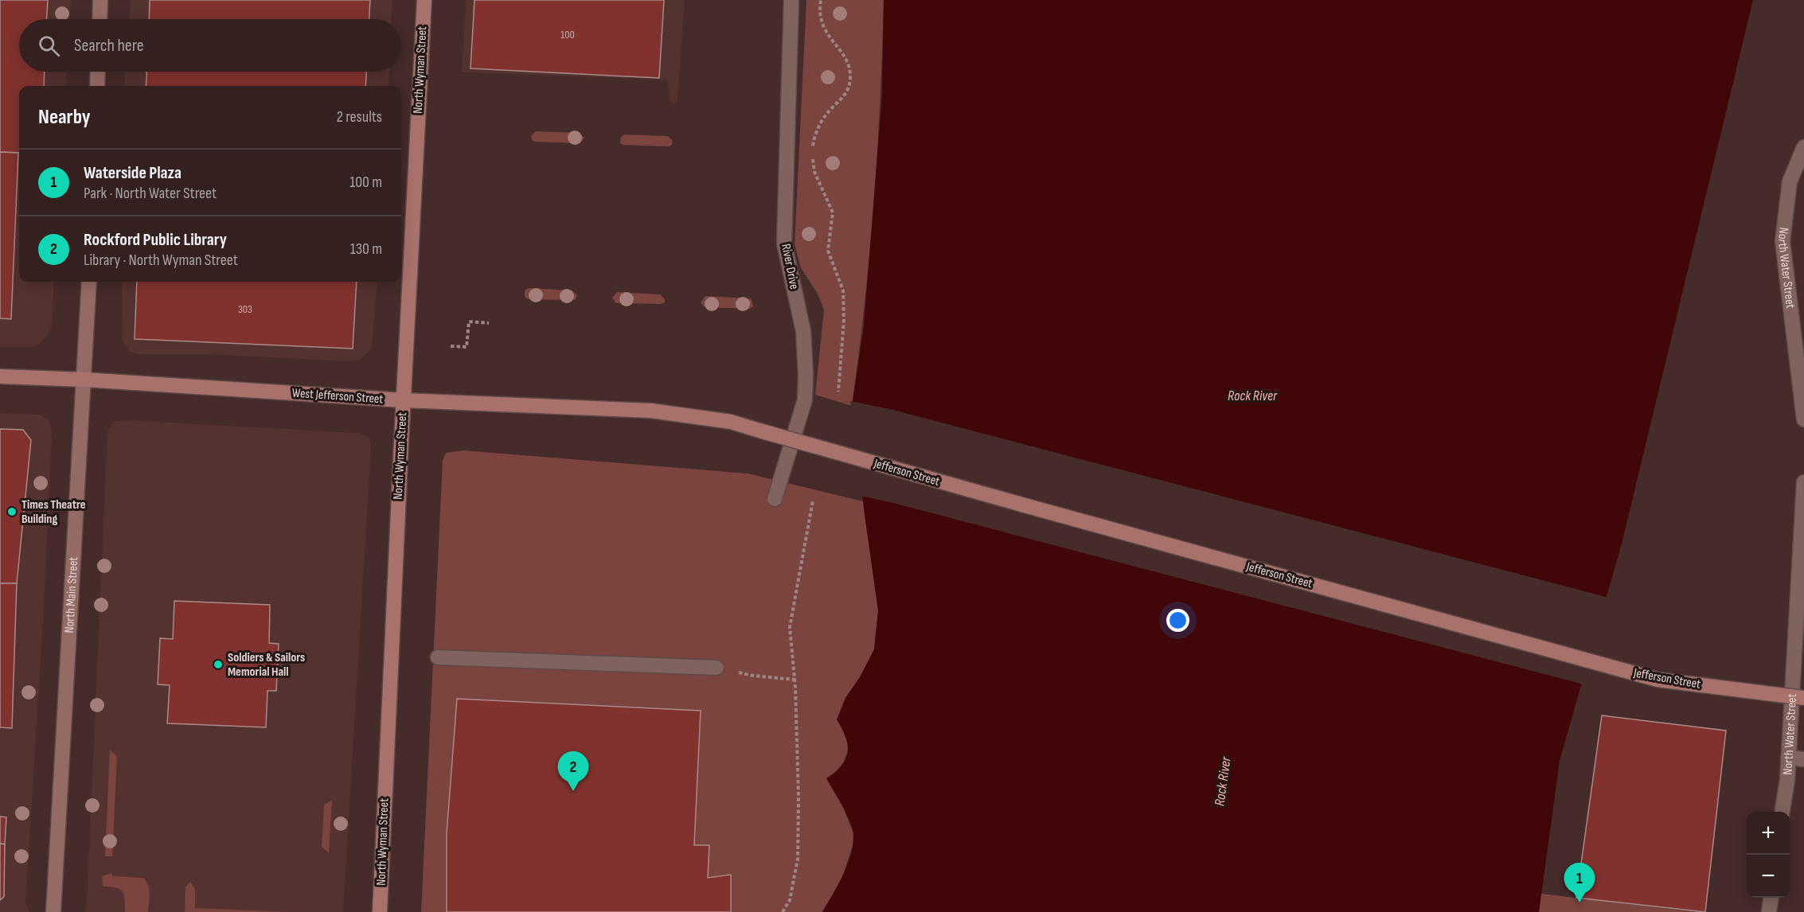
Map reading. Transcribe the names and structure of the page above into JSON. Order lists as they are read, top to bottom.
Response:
{
  "streets": {
    "main road": ["North Wyman Street", "West Jefferson Street", "Jefferson Street"],
    "street": ["River Drive", "North Water Street", "North Main Street"]
  },
  "crossings": [
    ["North Wyman Street", "West Jefferson Street"],
    ["West Jefferson Street", "Jefferson Street"],
    ["West Jefferson Street", "North Main Street"]
  ],
  "water": ["Rock River"],
  "places": ["Times Theatre Building", "Soldiers & Sailors Memorial Hall"],
  "house_numbers": ["100", "303"],
  "page": {
    "search": "Search here",
    "heading": ["Nearby", "2 results"],
    "list": [
      {
        "mark": "1",
        "name": "Waterside Plaza",
        "note": "Park · North Water Street",
        "value": "100 m"
      },
      {
        "mark": "2",
        "name": "Rockford Public Library",
        "note": "Library · North Wyman Street",
        "value": "130 m"
      }
    ],
    "pins": ["2", "1"],
    "map_buttons": ["+", "−"]
  }
}
